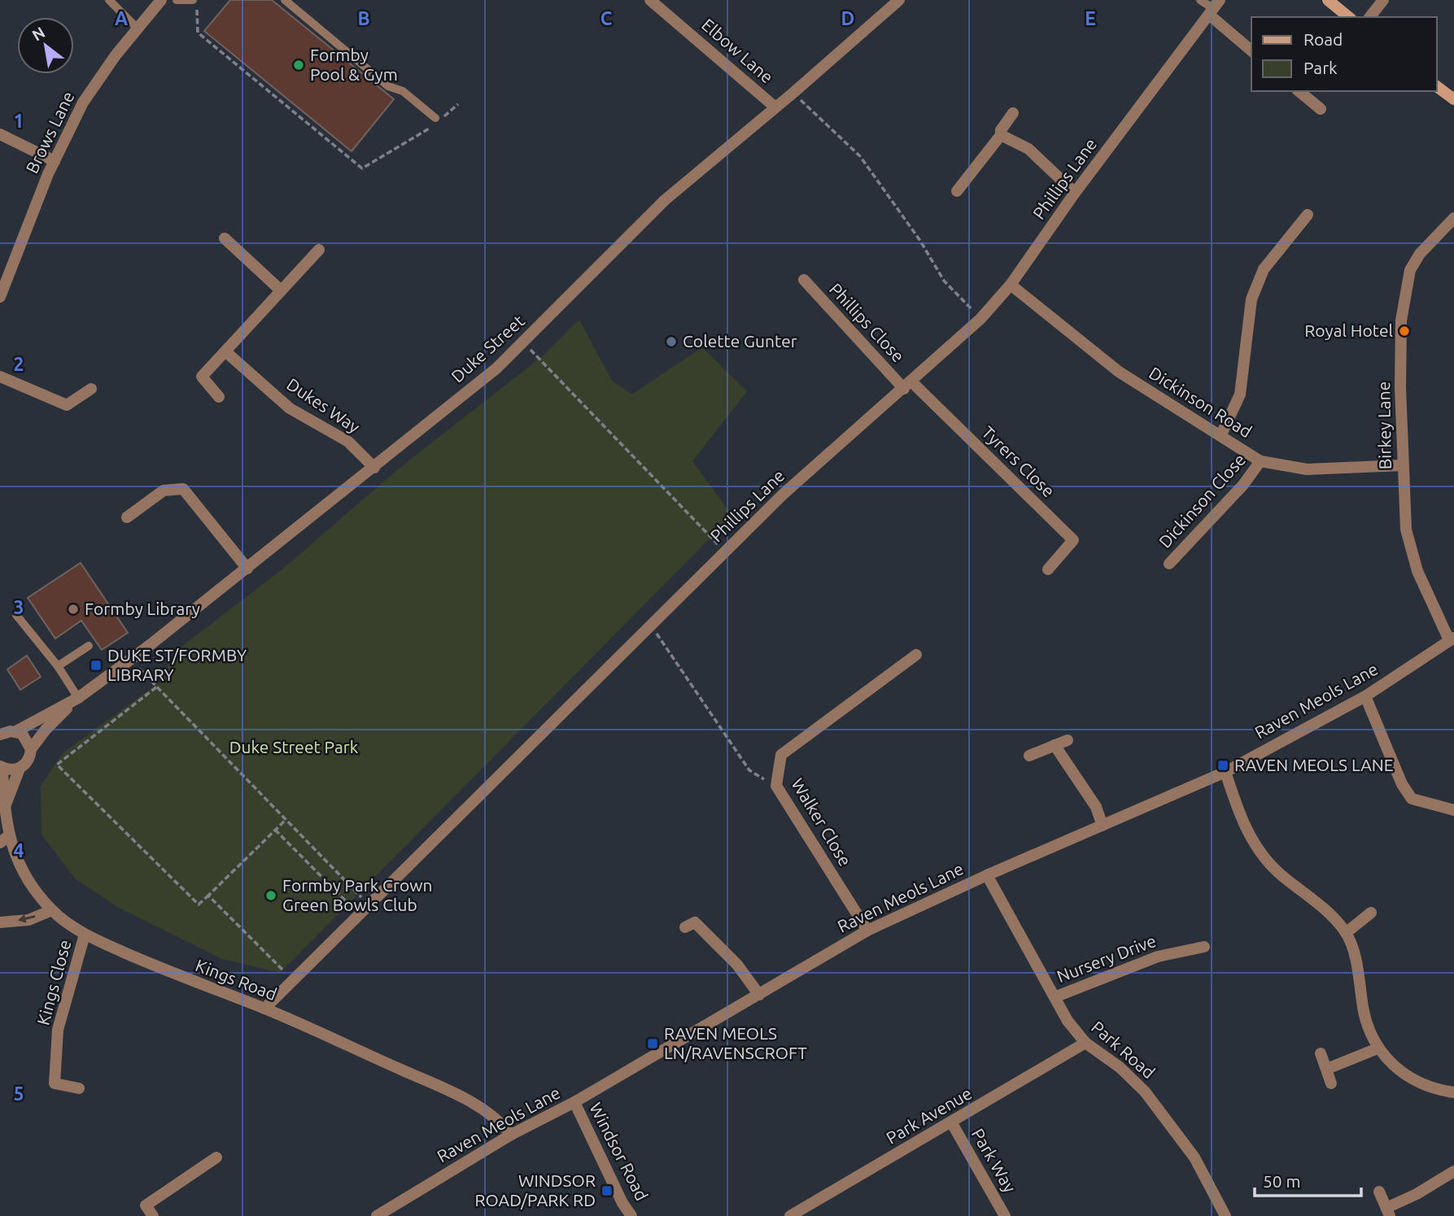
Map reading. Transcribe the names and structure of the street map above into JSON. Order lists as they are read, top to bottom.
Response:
{
  "streets": {
    "street": [
      "Elbow Lane",
      "Brows Lane",
      "Phillips Lane",
      "Phillips Close",
      "Duke Street",
      "Dickinson Road",
      "Dukes Way",
      "Birkey Lane",
      "Tyrers Close",
      "Dickinson Close",
      "Raven Meols Lane",
      "Walker Close",
      "Nursery Drive",
      "Kings Road",
      "Kings Close",
      "Park Road",
      "Park Avenue",
      "Windsor Road",
      "Park Way"
    ]
  },
  "crossings": [
    ["Elbow Lane", "Duke Street"],
    ["Phillips Lane", "Phillips Close"],
    ["Phillips Lane", "Dickinson Road"],
    ["Phillips Lane", "Tyrers Close"],
    ["Phillips Lane", "Kings Road"],
    ["Phillips Close", "Tyrers Close"],
    ["Duke Street", "Dukes Way"],
    ["Duke Street", "Kings Road"],
    ["Dickinson Road", "Birkey Lane"],
    ["Dickinson Road", "Dickinson Close"],
    ["Birkey Lane", "Raven Meols Lane"],
    ["Raven Meols Lane", "Walker Close"],
    ["Raven Meols Lane", "Kings Road"],
    ["Raven Meols Lane", "Park Road"],
    ["Raven Meols Lane", "Windsor Road"],
    ["Nursery Drive", "Park Road"],
    ["Kings Road", "Kings Close"],
    ["Park Road", "Park Avenue"],
    ["Park Avenue", "Park Way"]
  ],
  "parks": ["Duke Street Park"],
  "places": {
    "other": [
      "Formby Pool & Gym",
      "Royal Hotel",
      "Colette Gunter",
      "Formby Library",
      "Formby Park Crown Green Bowls Club"
    ],
    "transit": [
      "DUKE ST/FORMBY LIBRARY",
      "RAVEN MEOLS LANE",
      "RAVEN MEOLS LN/RAVENSCROFT",
      "WINDSOR ROAD/PARK RD"
    ]
  },
  "legend": ["Road", "Park"],
  "scale_bar": "50 m",
  "north": "top left",
  "grid": {
    "columns": [
      "A",
      "B",
      "C",
      "D",
      "E"
    ],
    "rows": [
      "1",
      "2",
      "3",
      "4",
      "5"
    ]
  }
}
